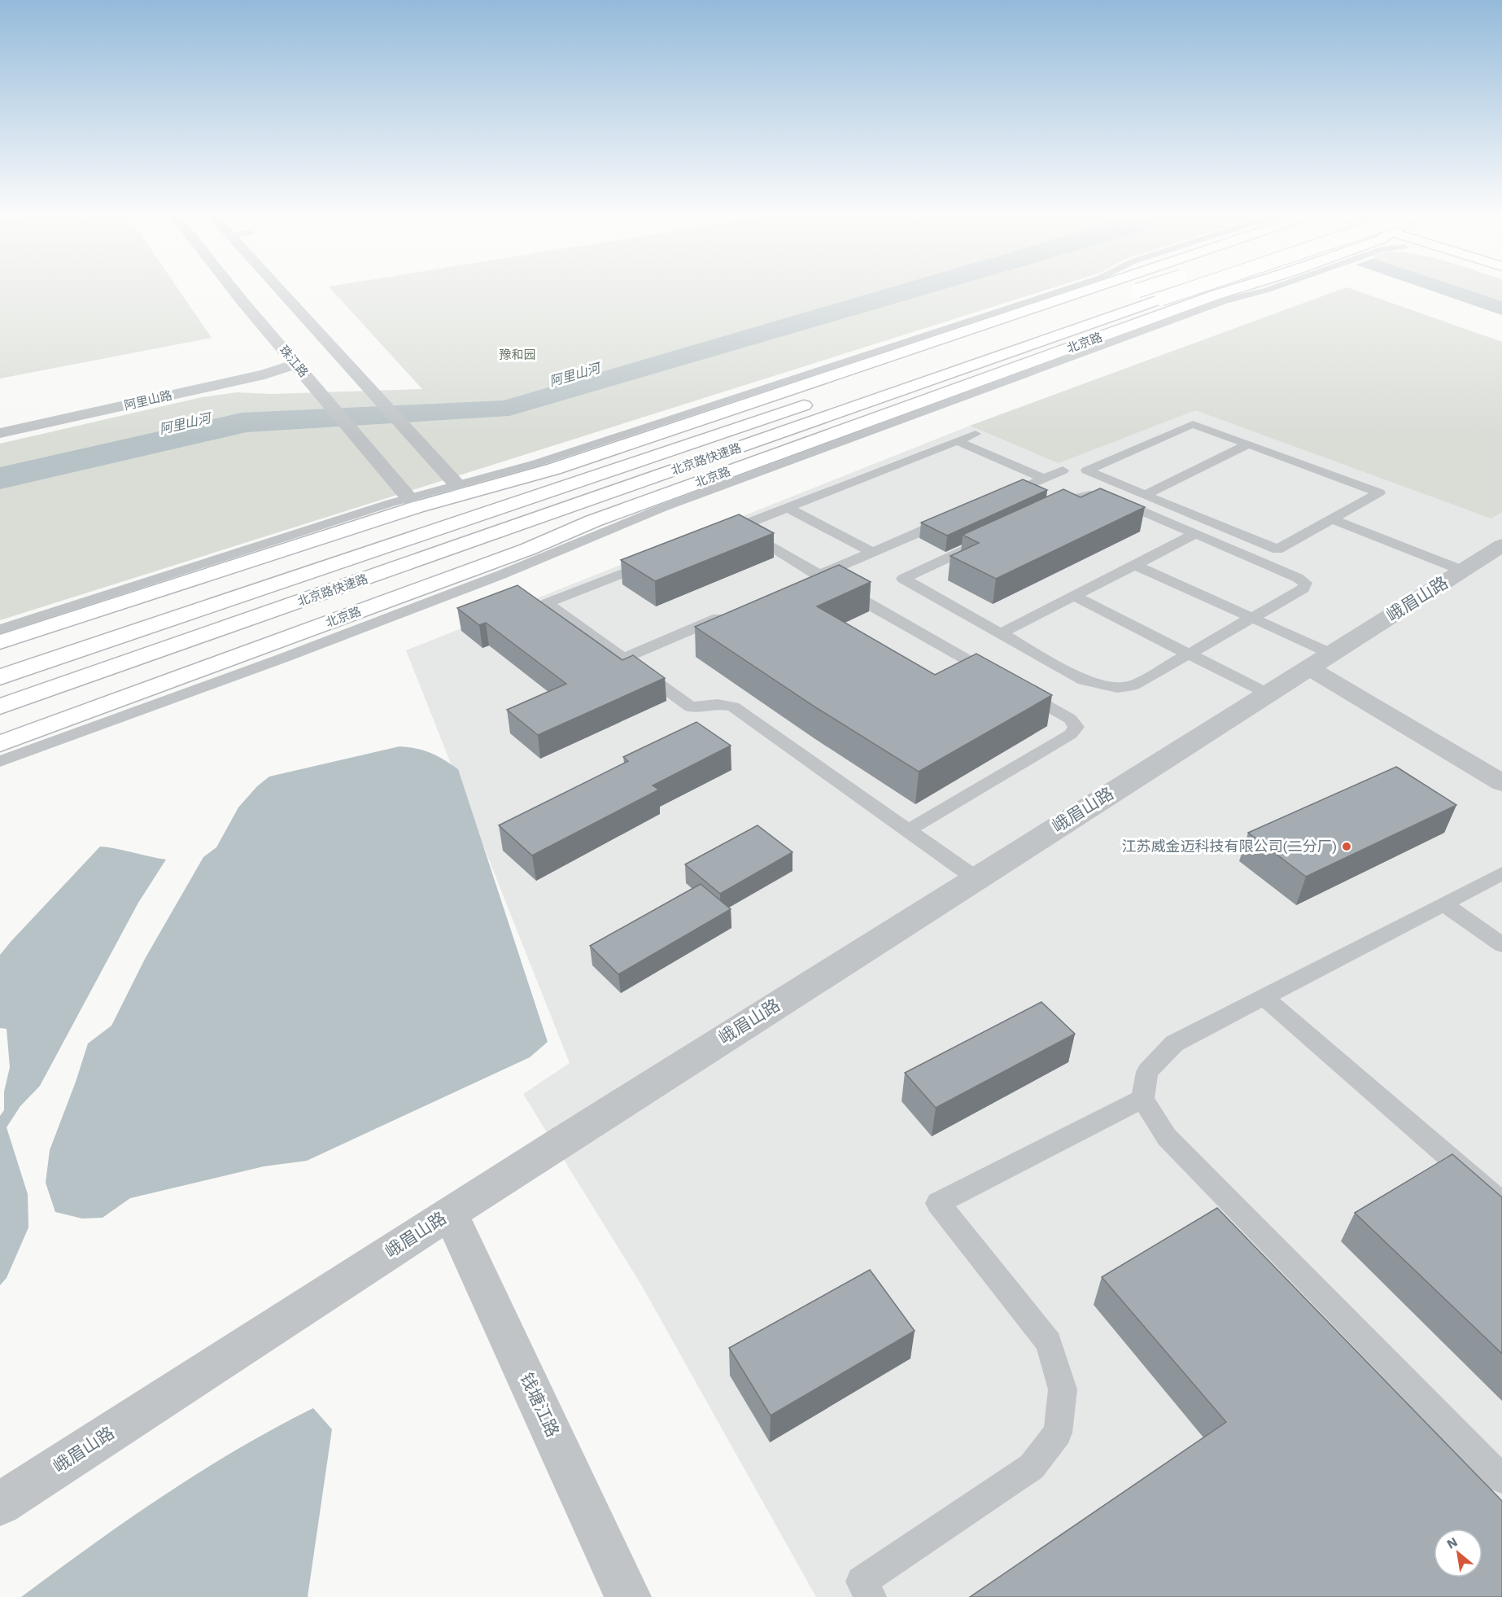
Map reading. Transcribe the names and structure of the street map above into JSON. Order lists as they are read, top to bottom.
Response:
{
  "streets": {
    "main road": ["北京路", "北京路快速路"],
    "street": [
      "珠江路",
      "阿里山路",
      "峨眉山路",
      "钱塘江路"
    ]
  },
  "crossings": [
    ["珠江路", "阿里山路"],
    ["峨眉山路", "钱塘江路"]
  ],
  "water": ["阿里山河"],
  "parks": ["豫和园"],
  "places": ["江苏威金迈科技有限公司(二分厂)"],
  "north": "top left"
}
